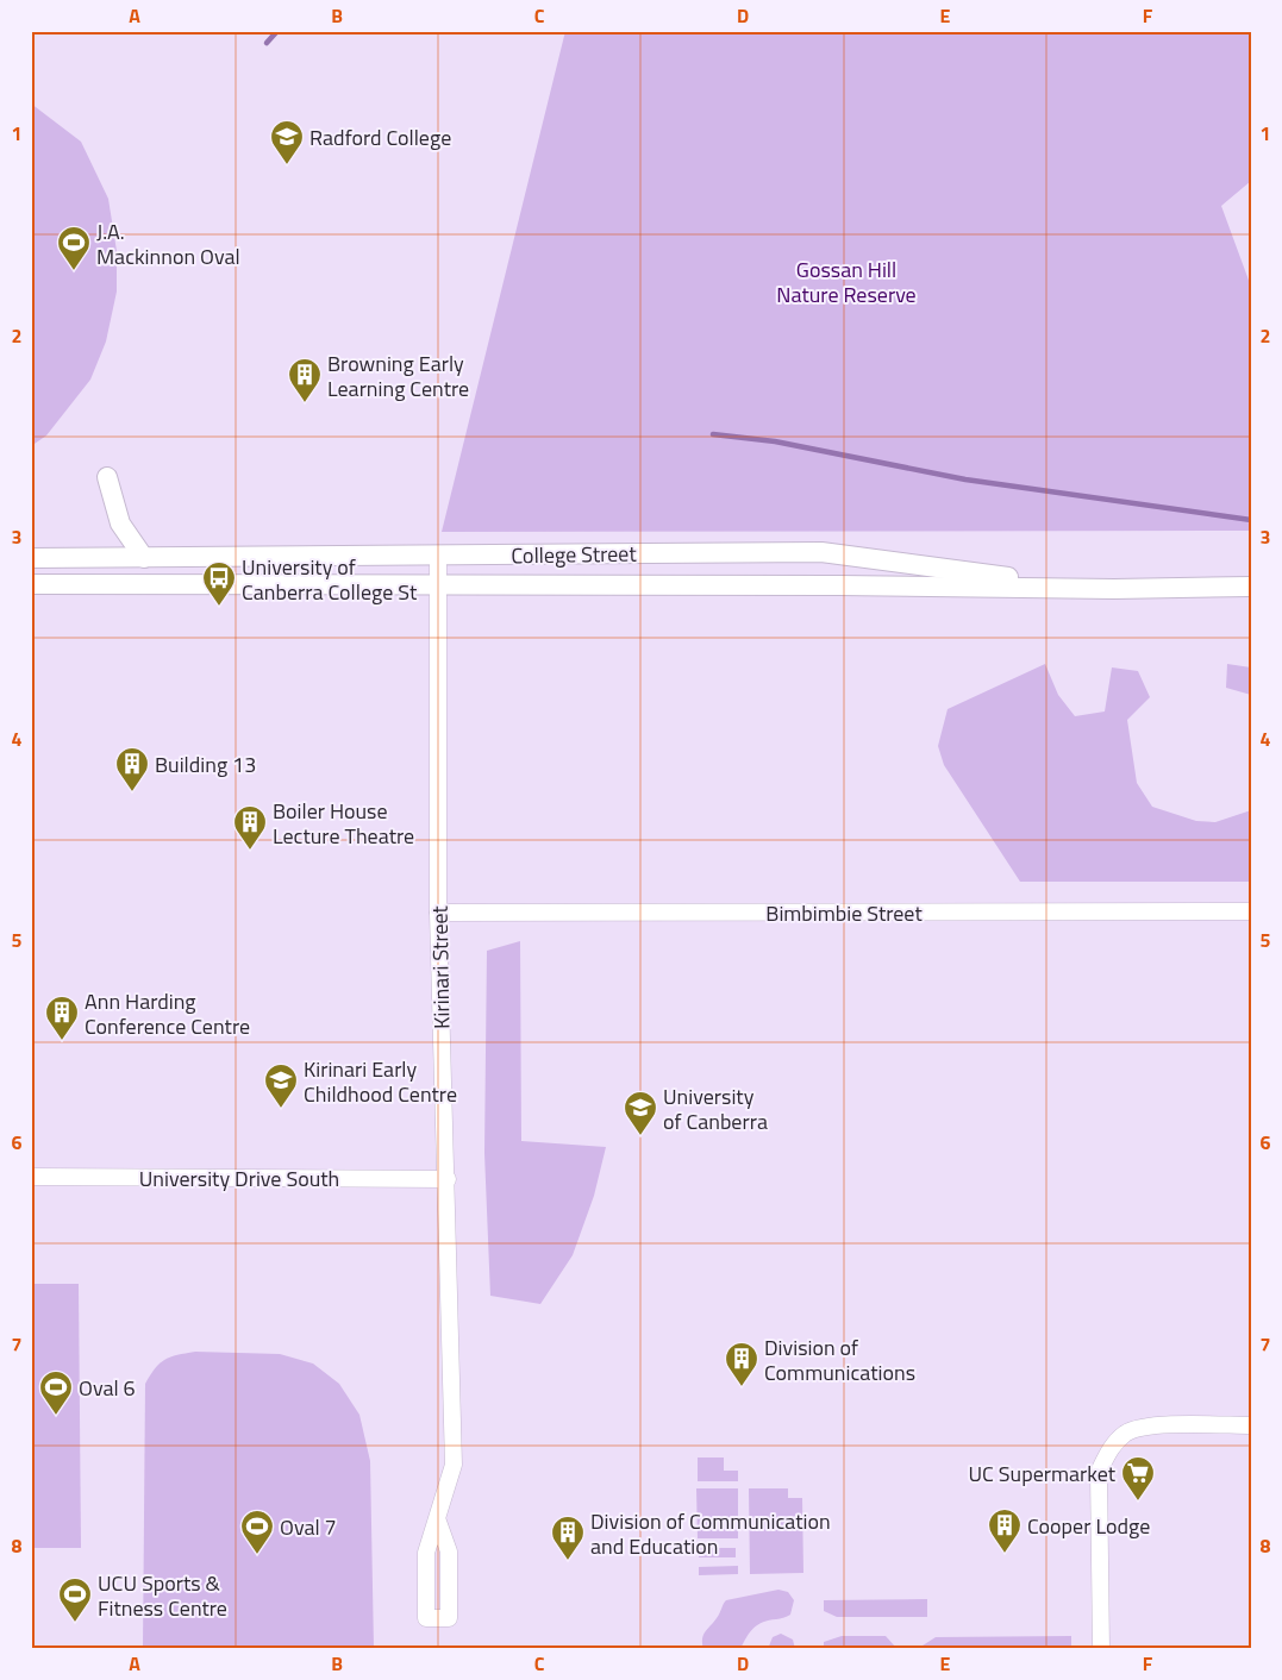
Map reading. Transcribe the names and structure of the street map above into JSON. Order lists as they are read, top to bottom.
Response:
{
  "streets": {
    "street": [
      "College Street",
      "Bimbimbie Street",
      "Kirinari Street",
      "University Drive South"
    ]
  },
  "crossings": [
    ["College Street", "Kirinari Street"],
    ["Bimbimbie Street", "Kirinari Street"],
    ["Kirinari Street", "University Drive South"]
  ],
  "parks": ["Gossan Hill Nature Reserve"],
  "places": {
    "school or university": ["Radford College", "Kirinari Early Childhood Centre", "University of Canberra"],
    "sports": [
      "J.A. Mackinnon Oval",
      "Oval 6",
      "Oval 7",
      "UCU Sports & Fitness Centre"
    ],
    "building": [
      "Browning Early Learning Centre",
      "Building 13",
      "Boiler House Lecture Theatre",
      "Ann Harding Conference Centre",
      "Division of Communications",
      "Cooper Lodge",
      "Division of Communication and Education"
    ],
    "bus stop": ["University of Canberra College St"],
    "supermarket": ["UC Supermarket"]
  },
  "grid": {
    "columns": [
      "A",
      "B",
      "C",
      "D",
      "E",
      "F"
    ],
    "rows": [
      "1",
      "2",
      "3",
      "4",
      "5",
      "6",
      "7",
      "8"
    ]
  }
}
